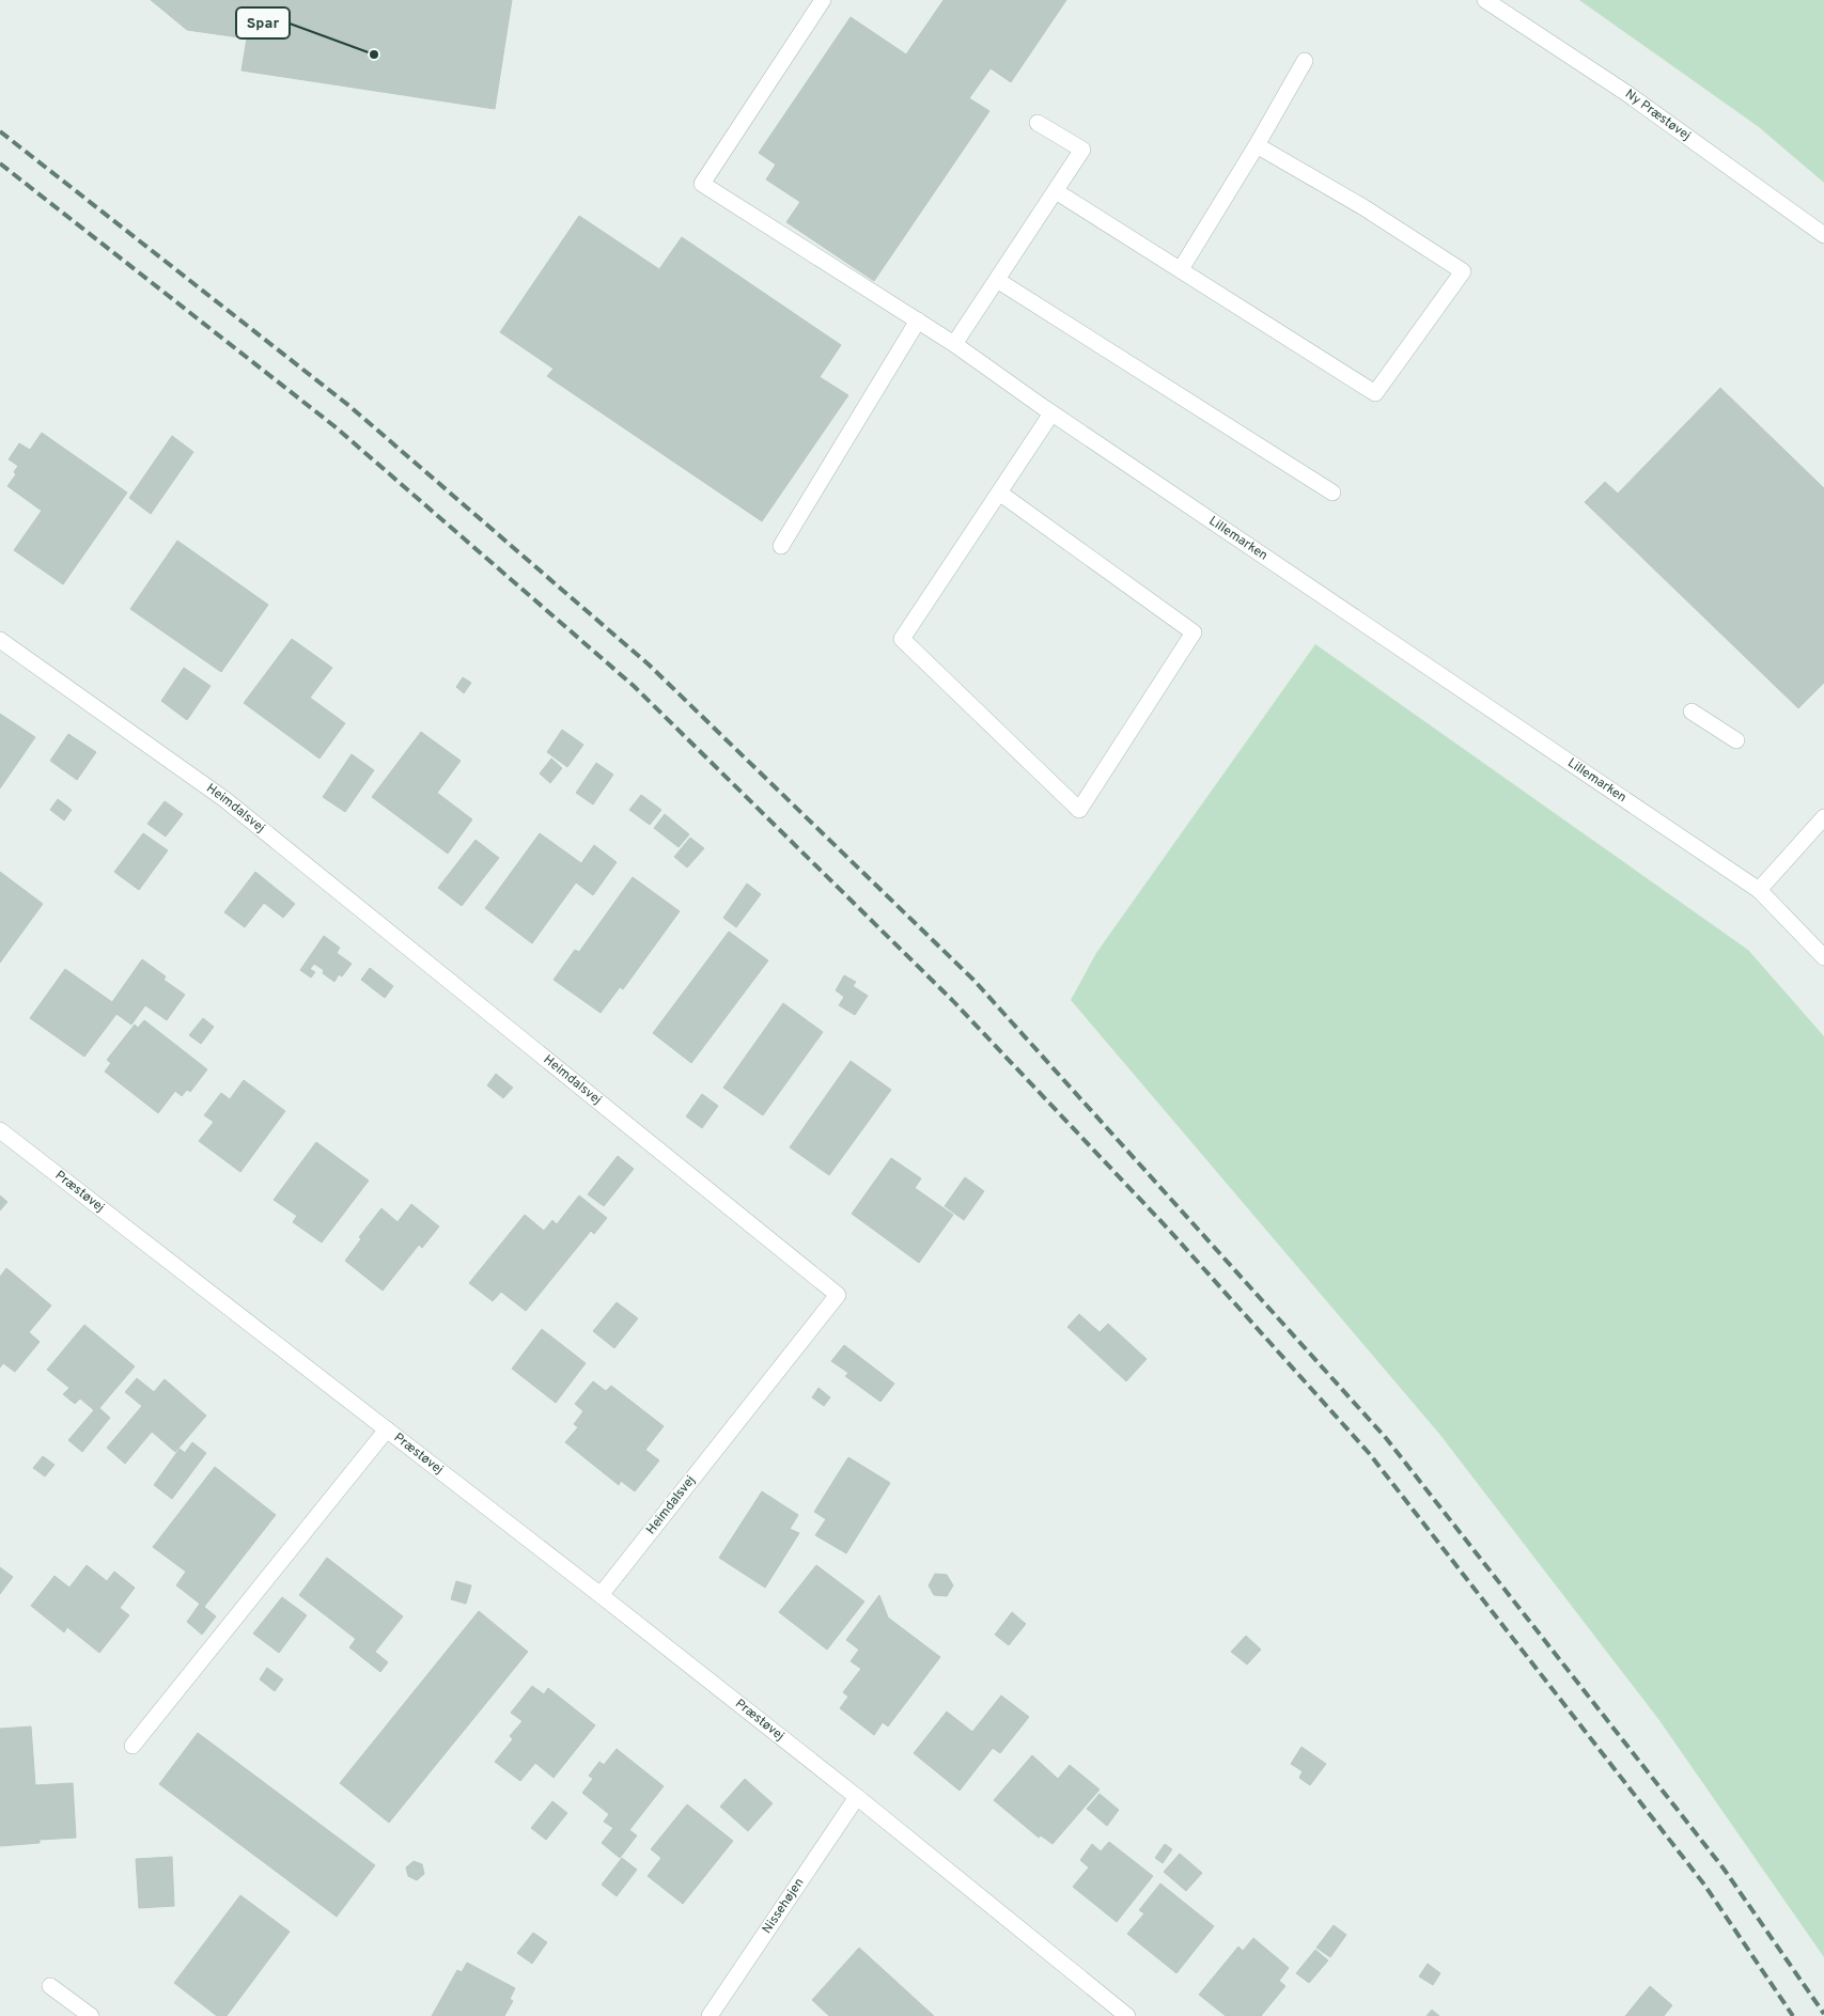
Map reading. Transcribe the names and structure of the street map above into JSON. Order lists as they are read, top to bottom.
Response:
{
  "streets": {
    "street": [
      "Ny Præstøvej",
      "Lillemarken",
      "Heimdalsvej",
      "Præstøvej",
      "Nissehøjen"
    ]
  },
  "crossings": [
    ["Heimdalsvej", "Præstøvej"],
    ["Præstøvej", "Nissehøjen"]
  ],
  "places": ["Spar"]
}
